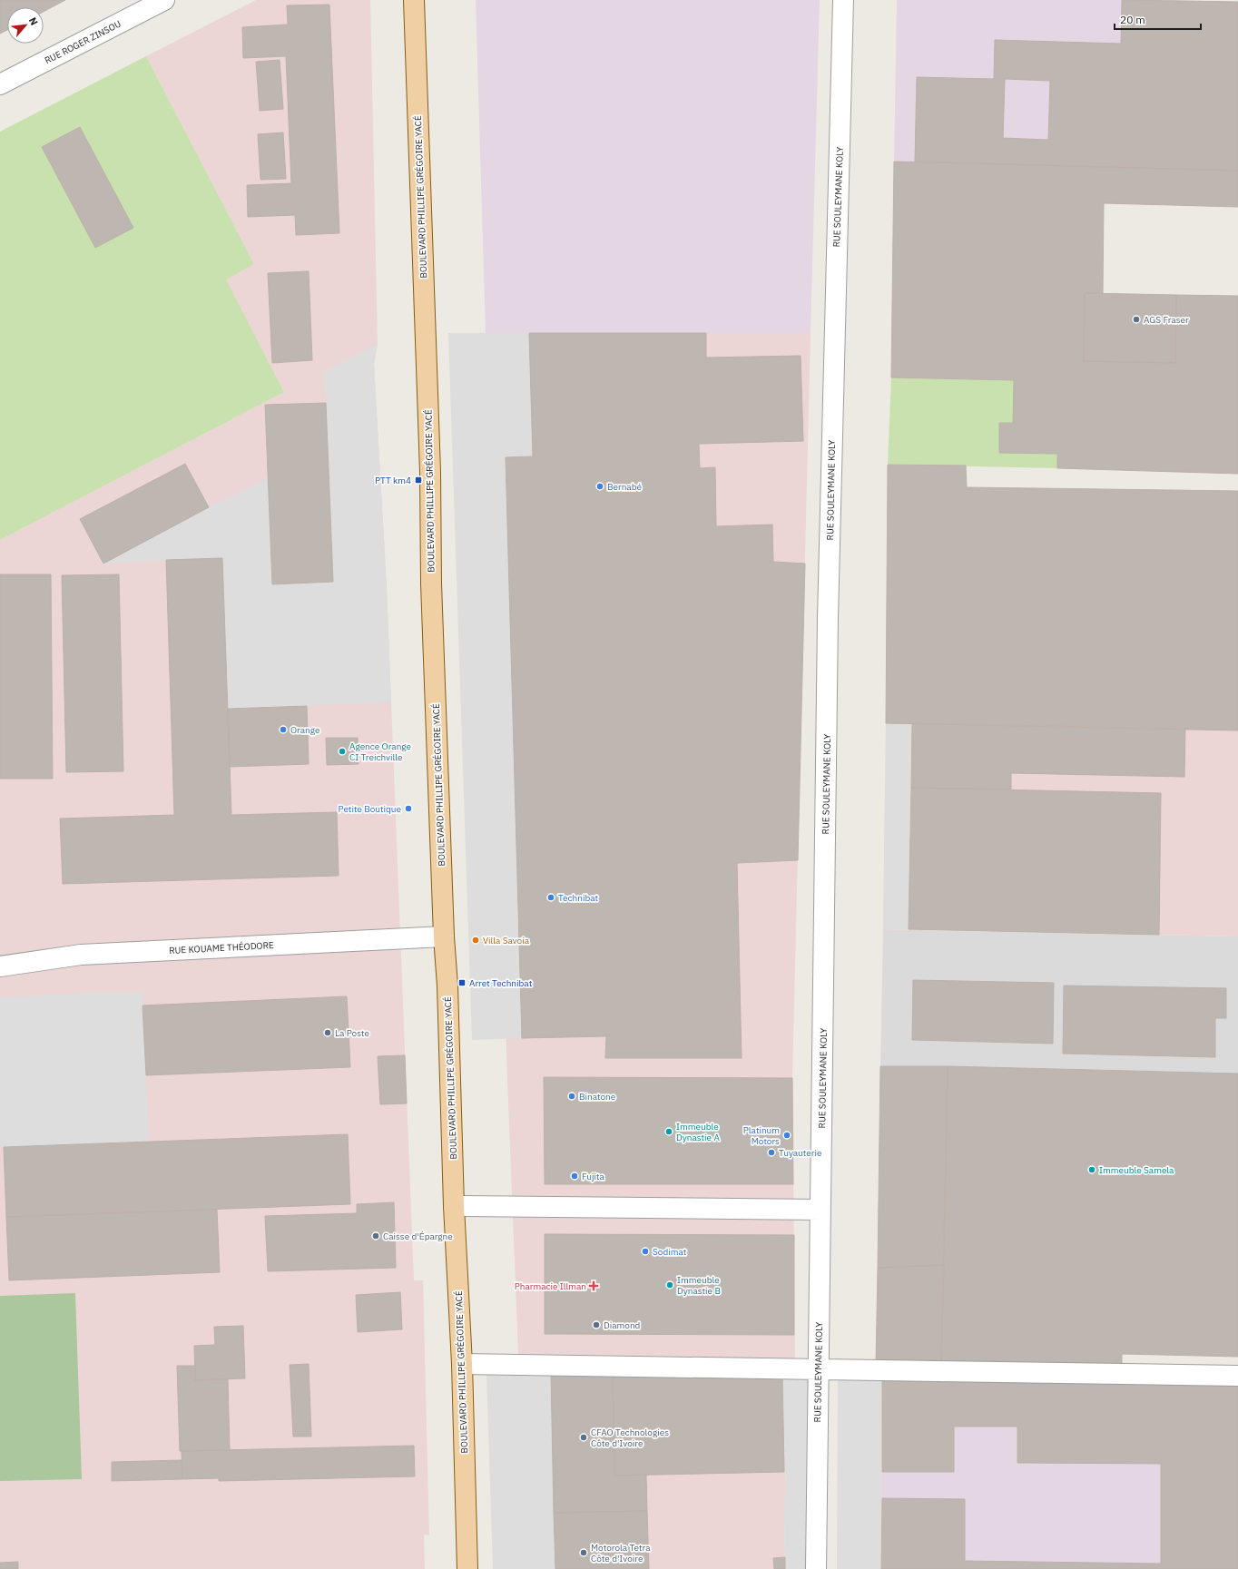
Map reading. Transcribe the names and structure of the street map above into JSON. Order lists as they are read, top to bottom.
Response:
{
  "streets": {
    "main road": ["BOULEVARD PHILLIPE GRÉGOIRE YACÉ"],
    "street": ["RUE ROGER ZINSOU", "RUE SOULEYMANE KOLY", "RUE KOUAME THÉODORE"]
  },
  "crossings": [
    ["BOULEVARD PHILLIPE GRÉGOIRE YACÉ", "RUE KOUAME THÉODORE"]
  ],
  "places": {
    "other": [
      "AGS Fraser",
      "Bernabé",
      "Orange",
      "Agence Orange CI Treichville",
      "Petite Boutique",
      "Technibat",
      "Villa Savoia",
      "La Poste",
      "Binatone",
      "Immeuble Dynastie A",
      "Platinum Motors",
      "Tuyauterie",
      "Immeuble Samela",
      "Fujita",
      "Caisse d'Épargne",
      "Sodimat",
      "Immeuble Dynastie B",
      "Diamond",
      "CFAO Technologies Côte d'Ivoire",
      "Motorola Tetra Côte d'Ivoire"
    ],
    "transit": ["PTT km4", "Arret Technibat"],
    "health": ["Pharmacie Illman"]
  },
  "scale_bar": "20 m",
  "north": "top right"
}
